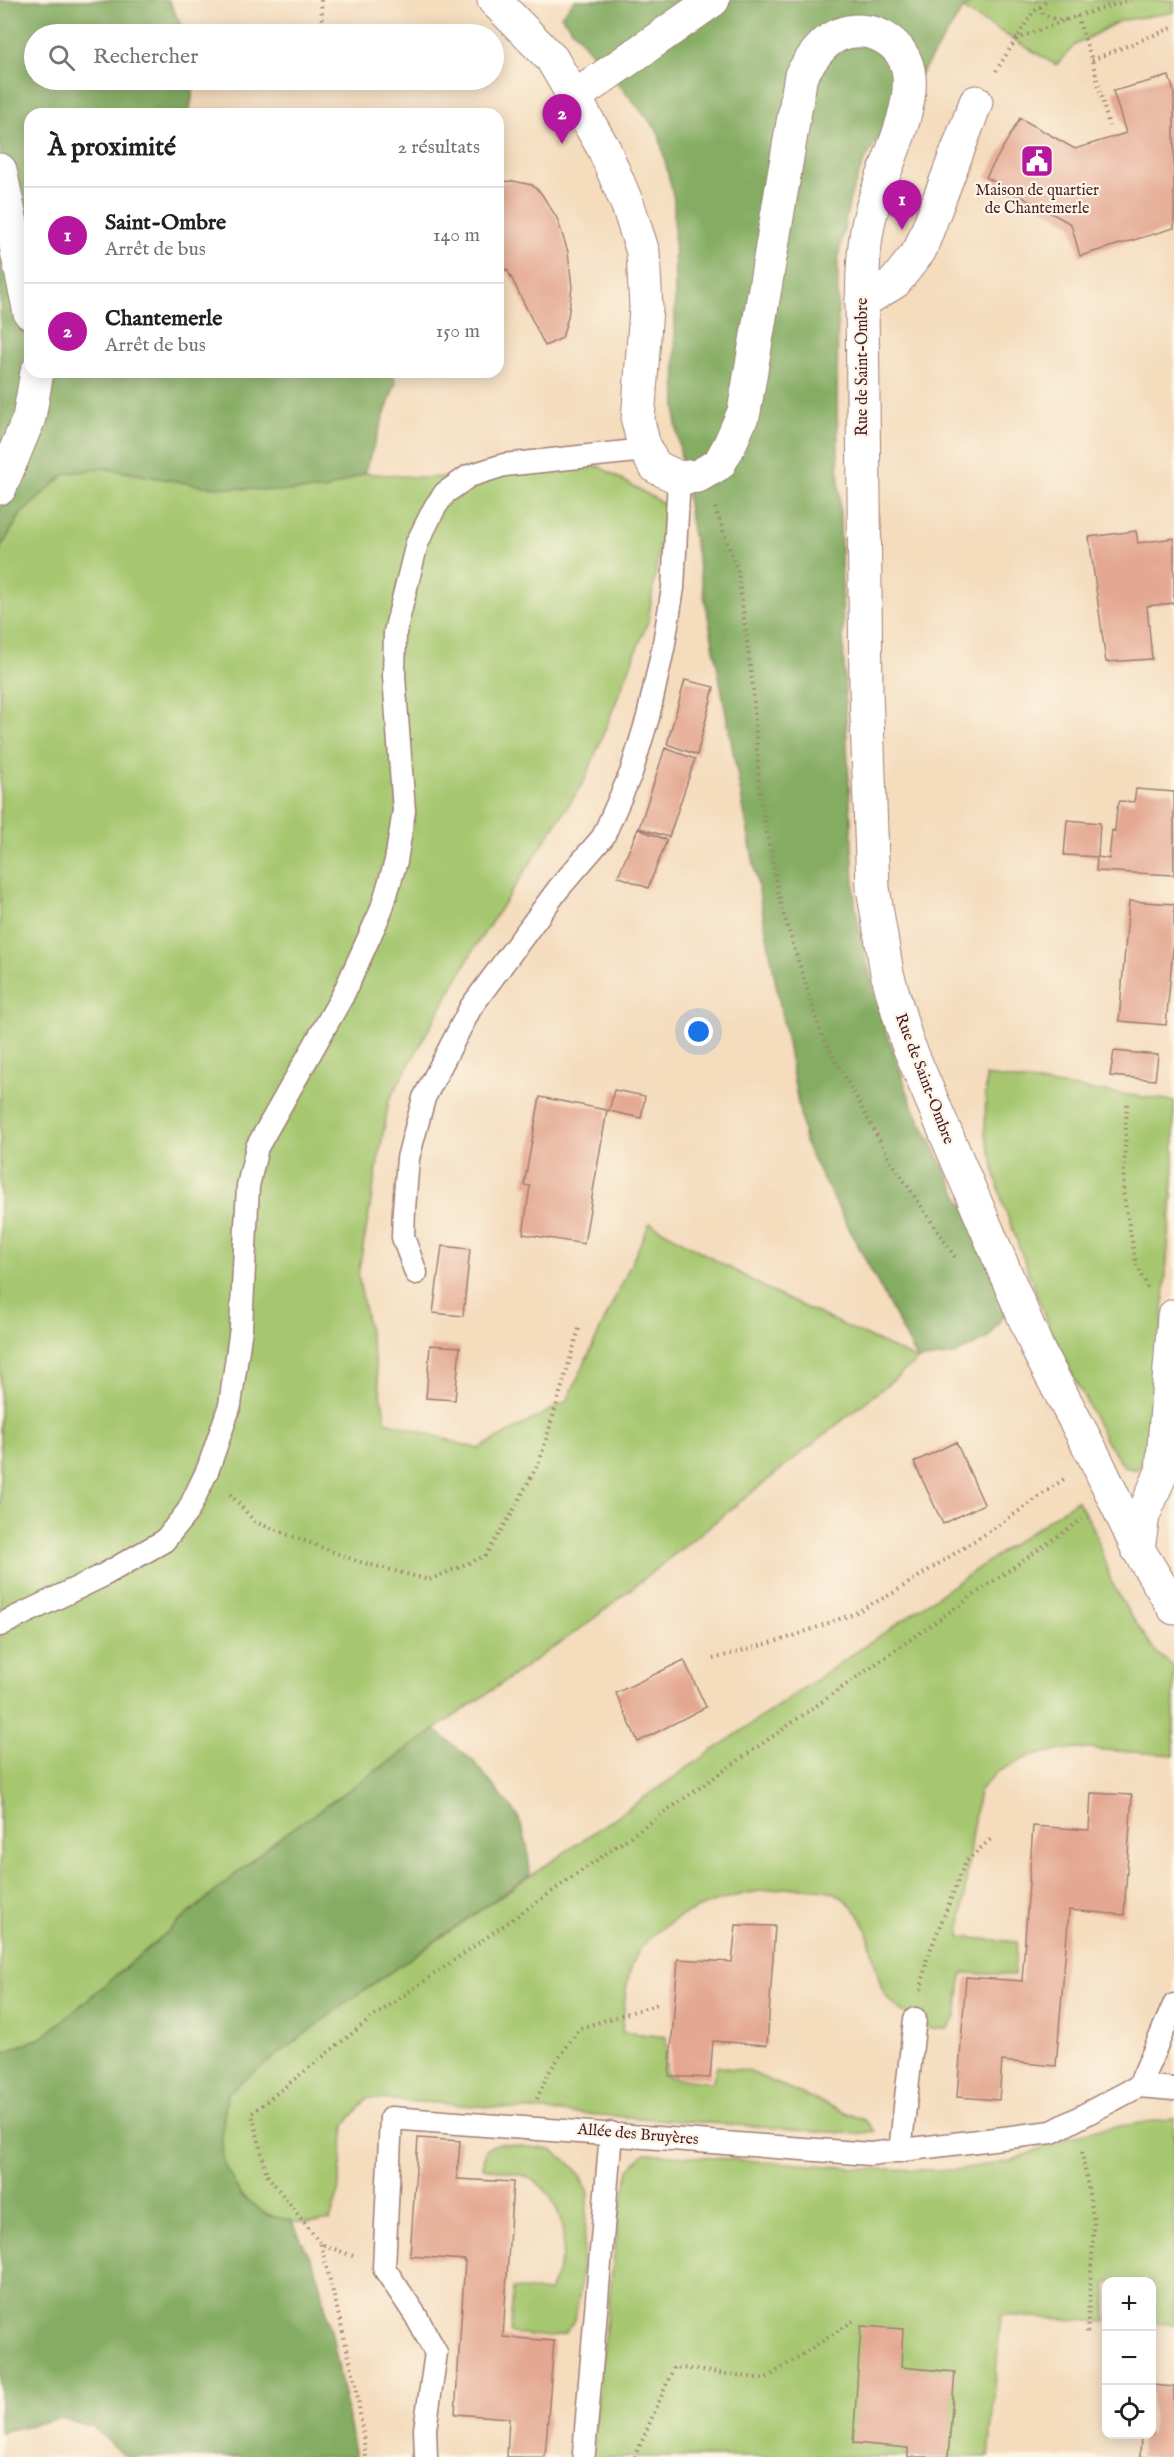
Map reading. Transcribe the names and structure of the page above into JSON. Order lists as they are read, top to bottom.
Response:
{
  "streets": {
    "street": ["Rue de Saint-Ombre"],
    "lane": ["Allée des Bruyères"]
  },
  "places": {
    "public building": ["Maison de quartier de Chantemerle"]
  },
  "page": {
    "search": "Rechercher",
    "pins": ["2", "1"],
    "heading": ["À proximité", "2 résultats"],
    "list": [
      {
        "mark": "1",
        "name": "Saint-Ombre",
        "note": "Arrêt de bus",
        "value": "140 m"
      },
      {
        "mark": "2",
        "name": "Chantemerle",
        "note": "Arrêt de bus",
        "value": "150 m"
      }
    ],
    "map_buttons": ["+", "−"]
  }
}
